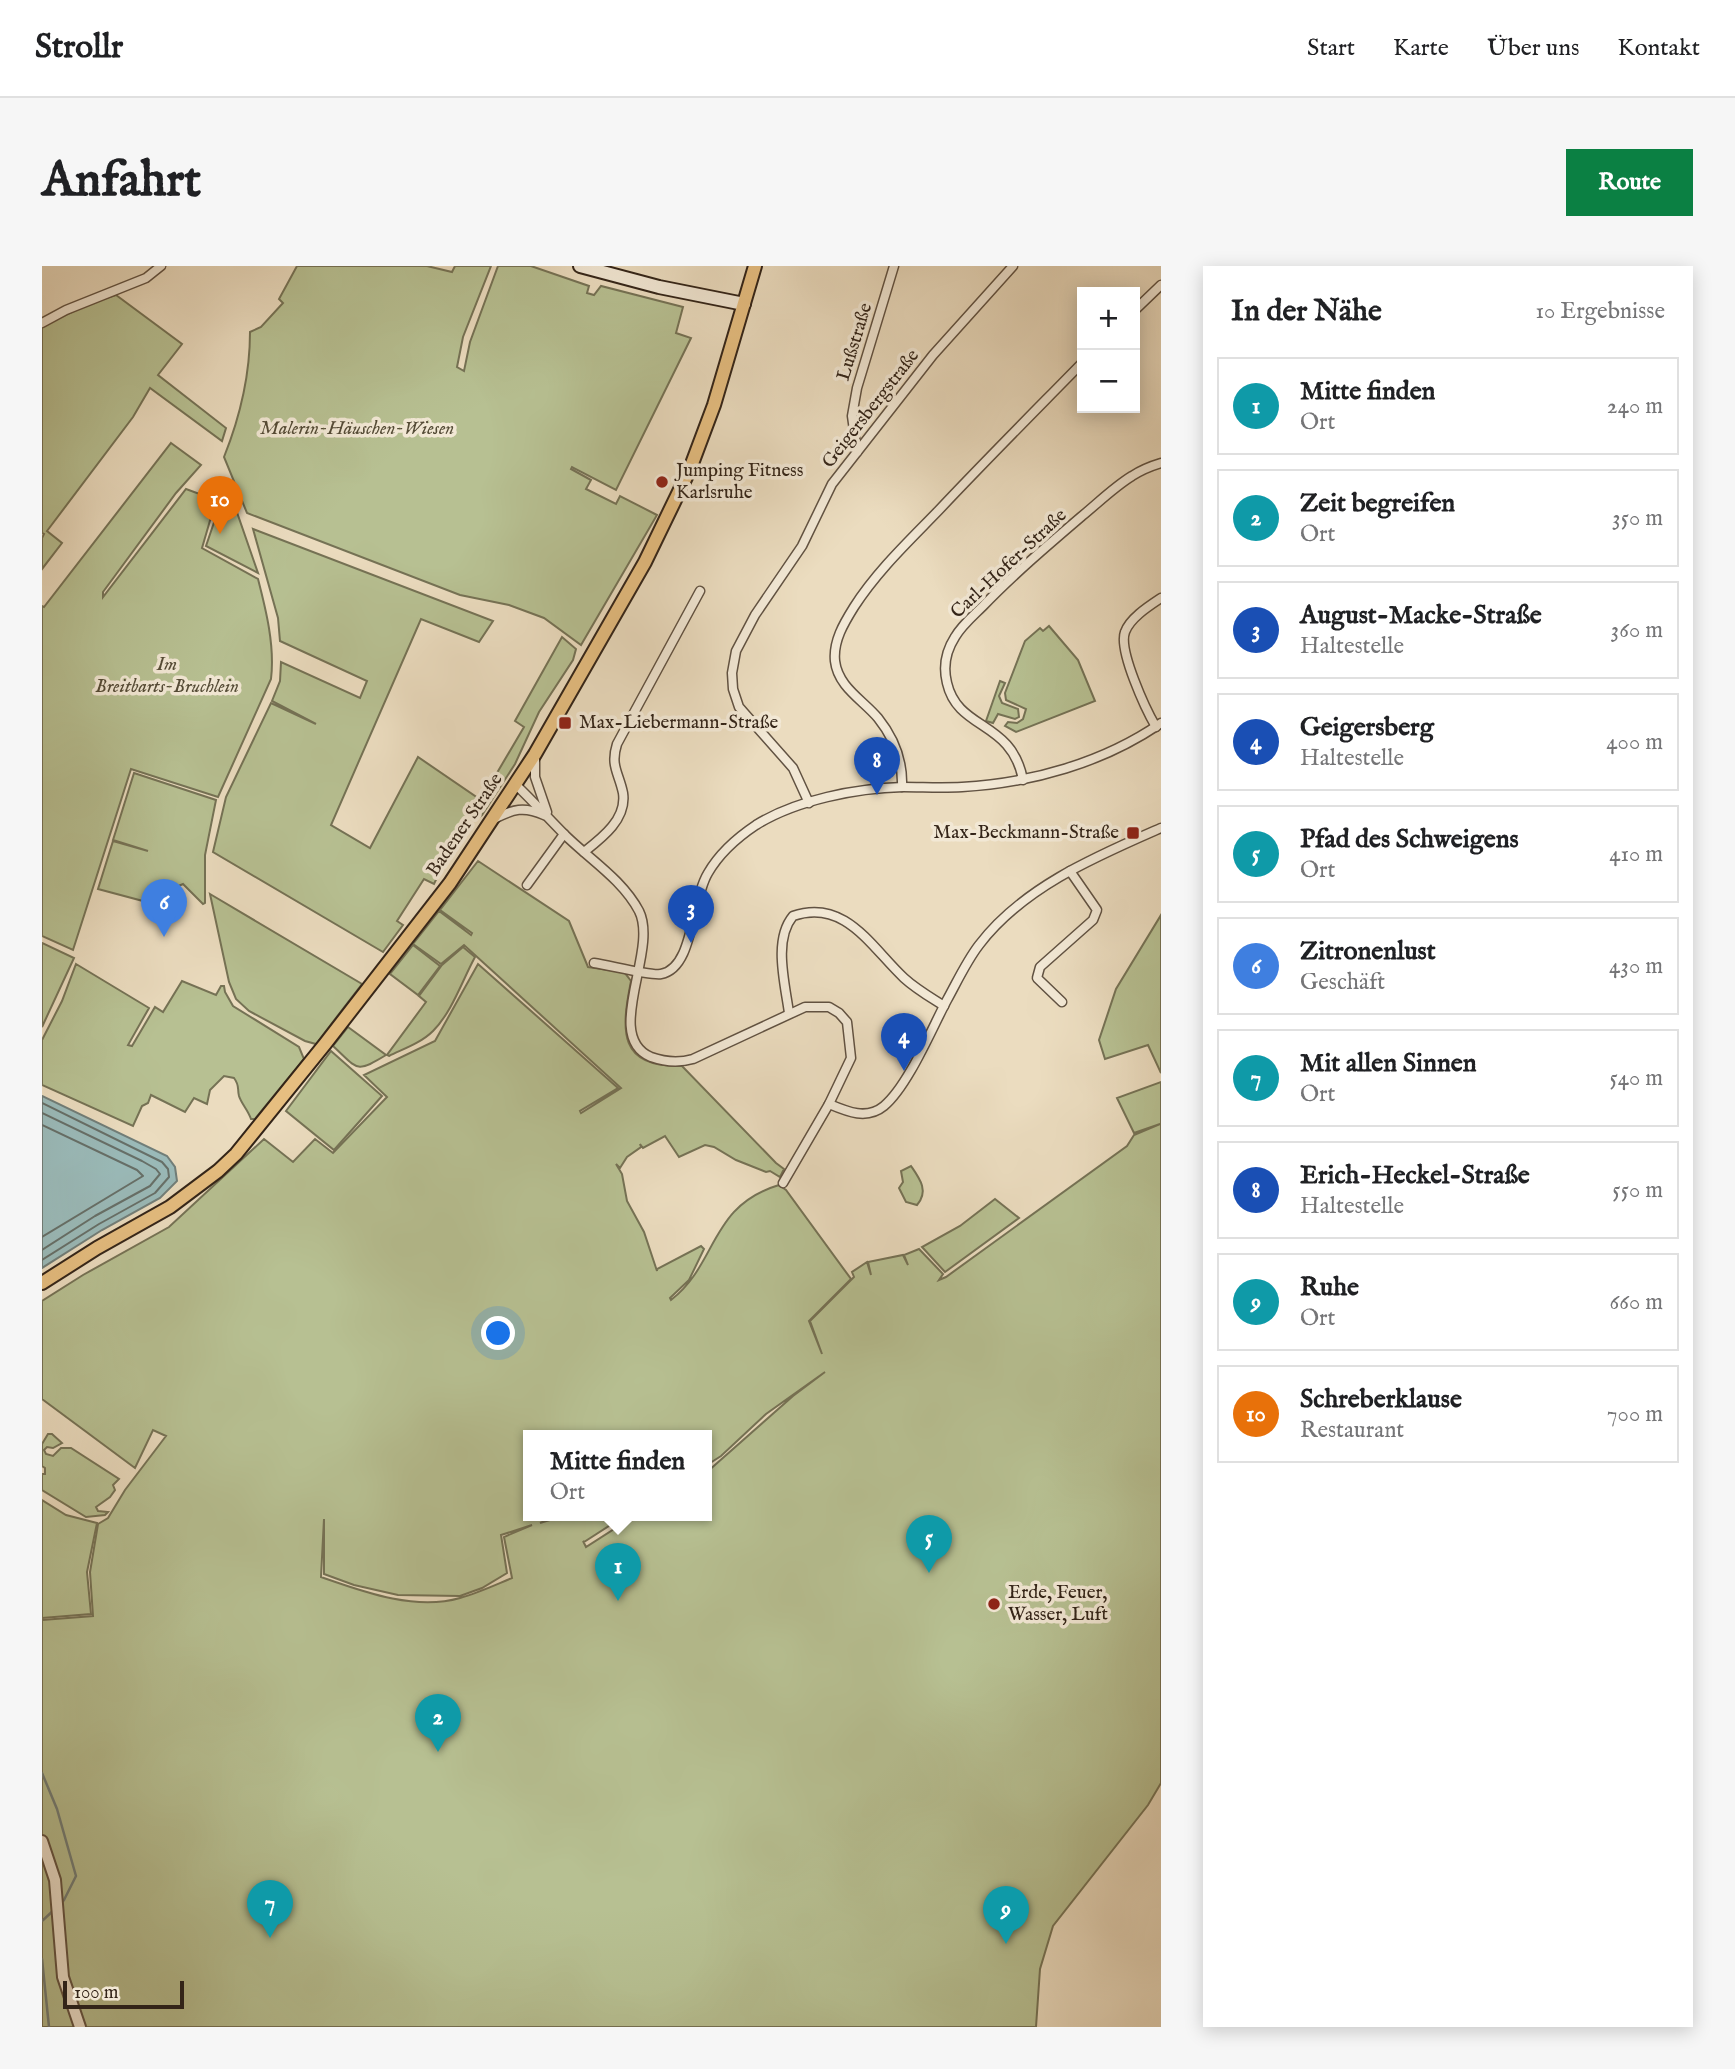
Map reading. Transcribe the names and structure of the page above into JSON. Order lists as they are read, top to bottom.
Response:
{
  "streets": {
    "main road": ["Badener Straße"],
    "street": ["Lußstraße", "Geigersbergstraße", "Carl-Hofer-Straße"]
  },
  "crossings": [
    ["Lußstraße", "Geigersbergstraße"]
  ],
  "parks": ["Malerin-Häuschen-Wiesen", "Im Breitbarts-Bruchlein"],
  "places": {
    "other": ["Jumping Fitness Karlsruhe", "Erde, Feuer, Wasser, Luft"],
    "transit": ["Max-Liebermann-Straße", "Max-Beckmann-Straße"]
  },
  "scale_bar": "100 m",
  "page": {
    "header": "Strollr",
    "nav": [
      "Start",
      "Karte",
      "Über uns",
      "Kontakt"
    ],
    "buttons": "Route",
    "title": "Anfahrt",
    "heading": ["In der Nähe", "10 Ergebnisse"],
    "map_buttons": ["+", "−"],
    "list": [
      {
        "mark": "1",
        "name": "Mitte finden",
        "note": "Ort",
        "value": "240 m"
      },
      {
        "mark": "2",
        "name": "Zeit begreifen",
        "note": "Ort",
        "value": "350 m"
      },
      {
        "mark": "3",
        "name": "August-Macke-Straße",
        "note": "Haltestelle",
        "value": "360 m"
      },
      {
        "mark": "4",
        "name": "Geigersberg",
        "note": "Haltestelle",
        "value": "400 m"
      },
      {
        "mark": "5",
        "name": "Pfad des Schweigens",
        "note": "Ort",
        "value": "410 m"
      },
      {
        "mark": "6",
        "name": "Zitronenlust",
        "note": "Geschäft",
        "value": "430 m"
      },
      {
        "mark": "7",
        "name": "Mit allen Sinnen",
        "note": "Ort",
        "value": "540 m"
      },
      {
        "mark": "8",
        "name": "Erich-Heckel-Straße",
        "note": "Haltestelle",
        "value": "550 m"
      },
      {
        "mark": "9",
        "name": "Ruhe",
        "note": "Ort",
        "value": "660 m"
      },
      {
        "mark": "10",
        "name": "Schreberklause",
        "note": "Restaurant",
        "value": "700 m"
      }
    ],
    "pins": [
      "10",
      "8",
      "6",
      "3",
      "4",
      "5",
      "1",
      "2",
      "7",
      "9"
    ],
    "popup": ["Mitte finden", "Ort"],
    "scale": "100 m"
  }
}
